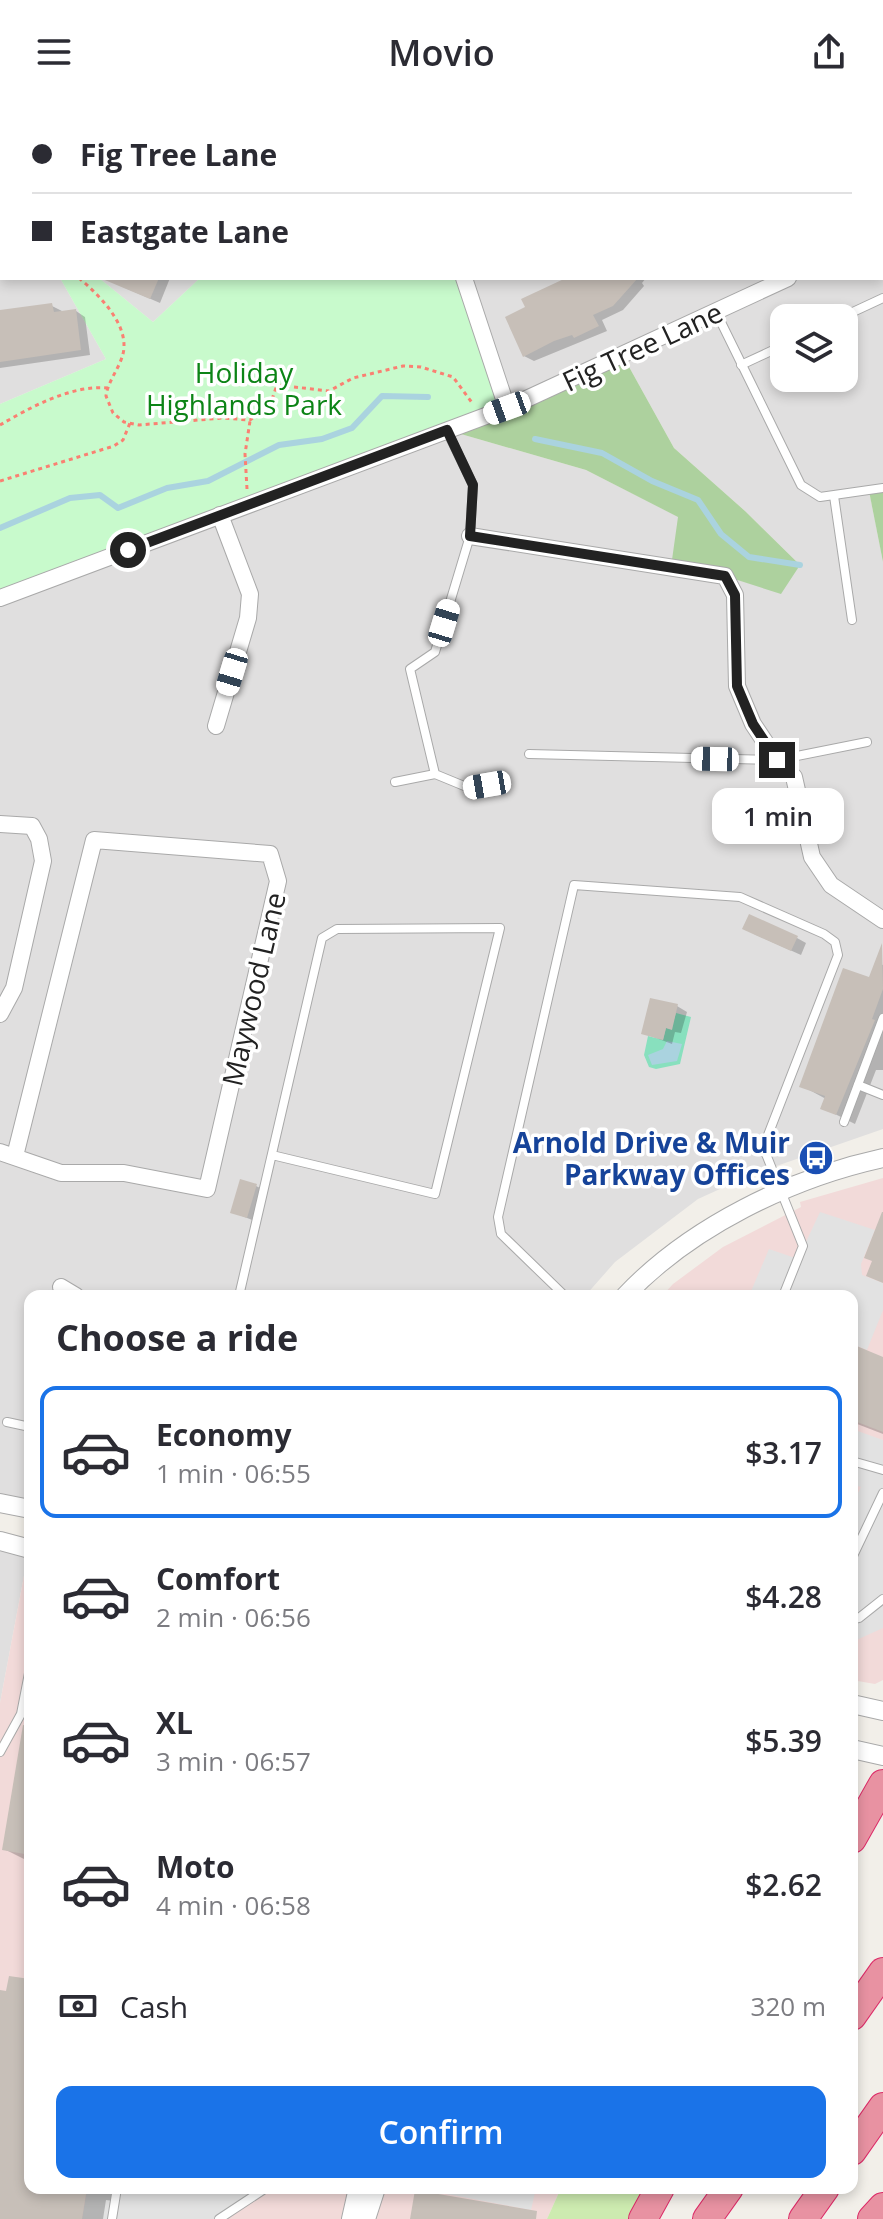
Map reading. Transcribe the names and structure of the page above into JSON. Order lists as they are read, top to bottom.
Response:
{
  "streets": {
    "street": ["Fig Tree Lane", "Maywood Lane"]
  },
  "parks": ["Holiday Highlands Park"],
  "places": {
    "bus stop": ["Arnold Drive & Muir Parkway Offices"]
  },
  "page": {
    "header": "Movio",
    "banner": ["Fig Tree Lane", "Eastgate Lane"],
    "bubble": "1 min",
    "heading": "Choose a ride",
    "list": [
      {
        "name": "Economy",
        "note": "1 min · 06:55",
        "value": "$3.17"
      },
      {
        "name": "Comfort",
        "note": "2 min · 06:56",
        "value": "$4.28"
      },
      {
        "name": "XL",
        "note": "3 min · 06:57",
        "value": "$5.39"
      },
      {
        "name": "Moto",
        "note": "4 min · 06:58",
        "value": "$2.62"
      }
    ],
    "pay": ["Cash", "320 m"],
    "buttons": "Confirm"
  }
}
